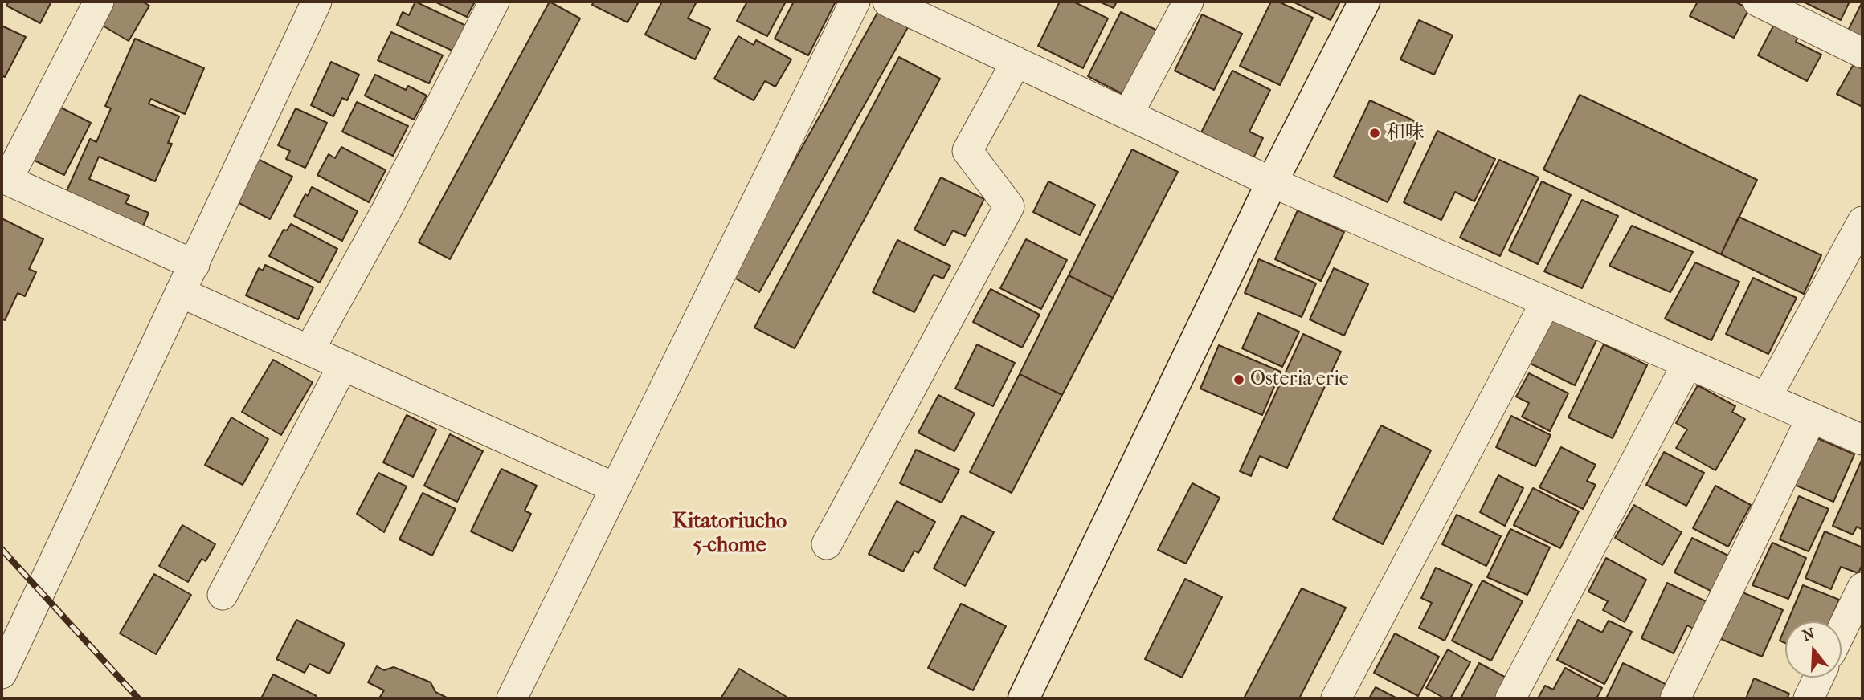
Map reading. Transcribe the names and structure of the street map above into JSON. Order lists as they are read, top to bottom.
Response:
{
  "districts": ["Kitatoriucho 5-chome"],
  "places": ["和味", "Osteria erie"],
  "north": "top"
}
